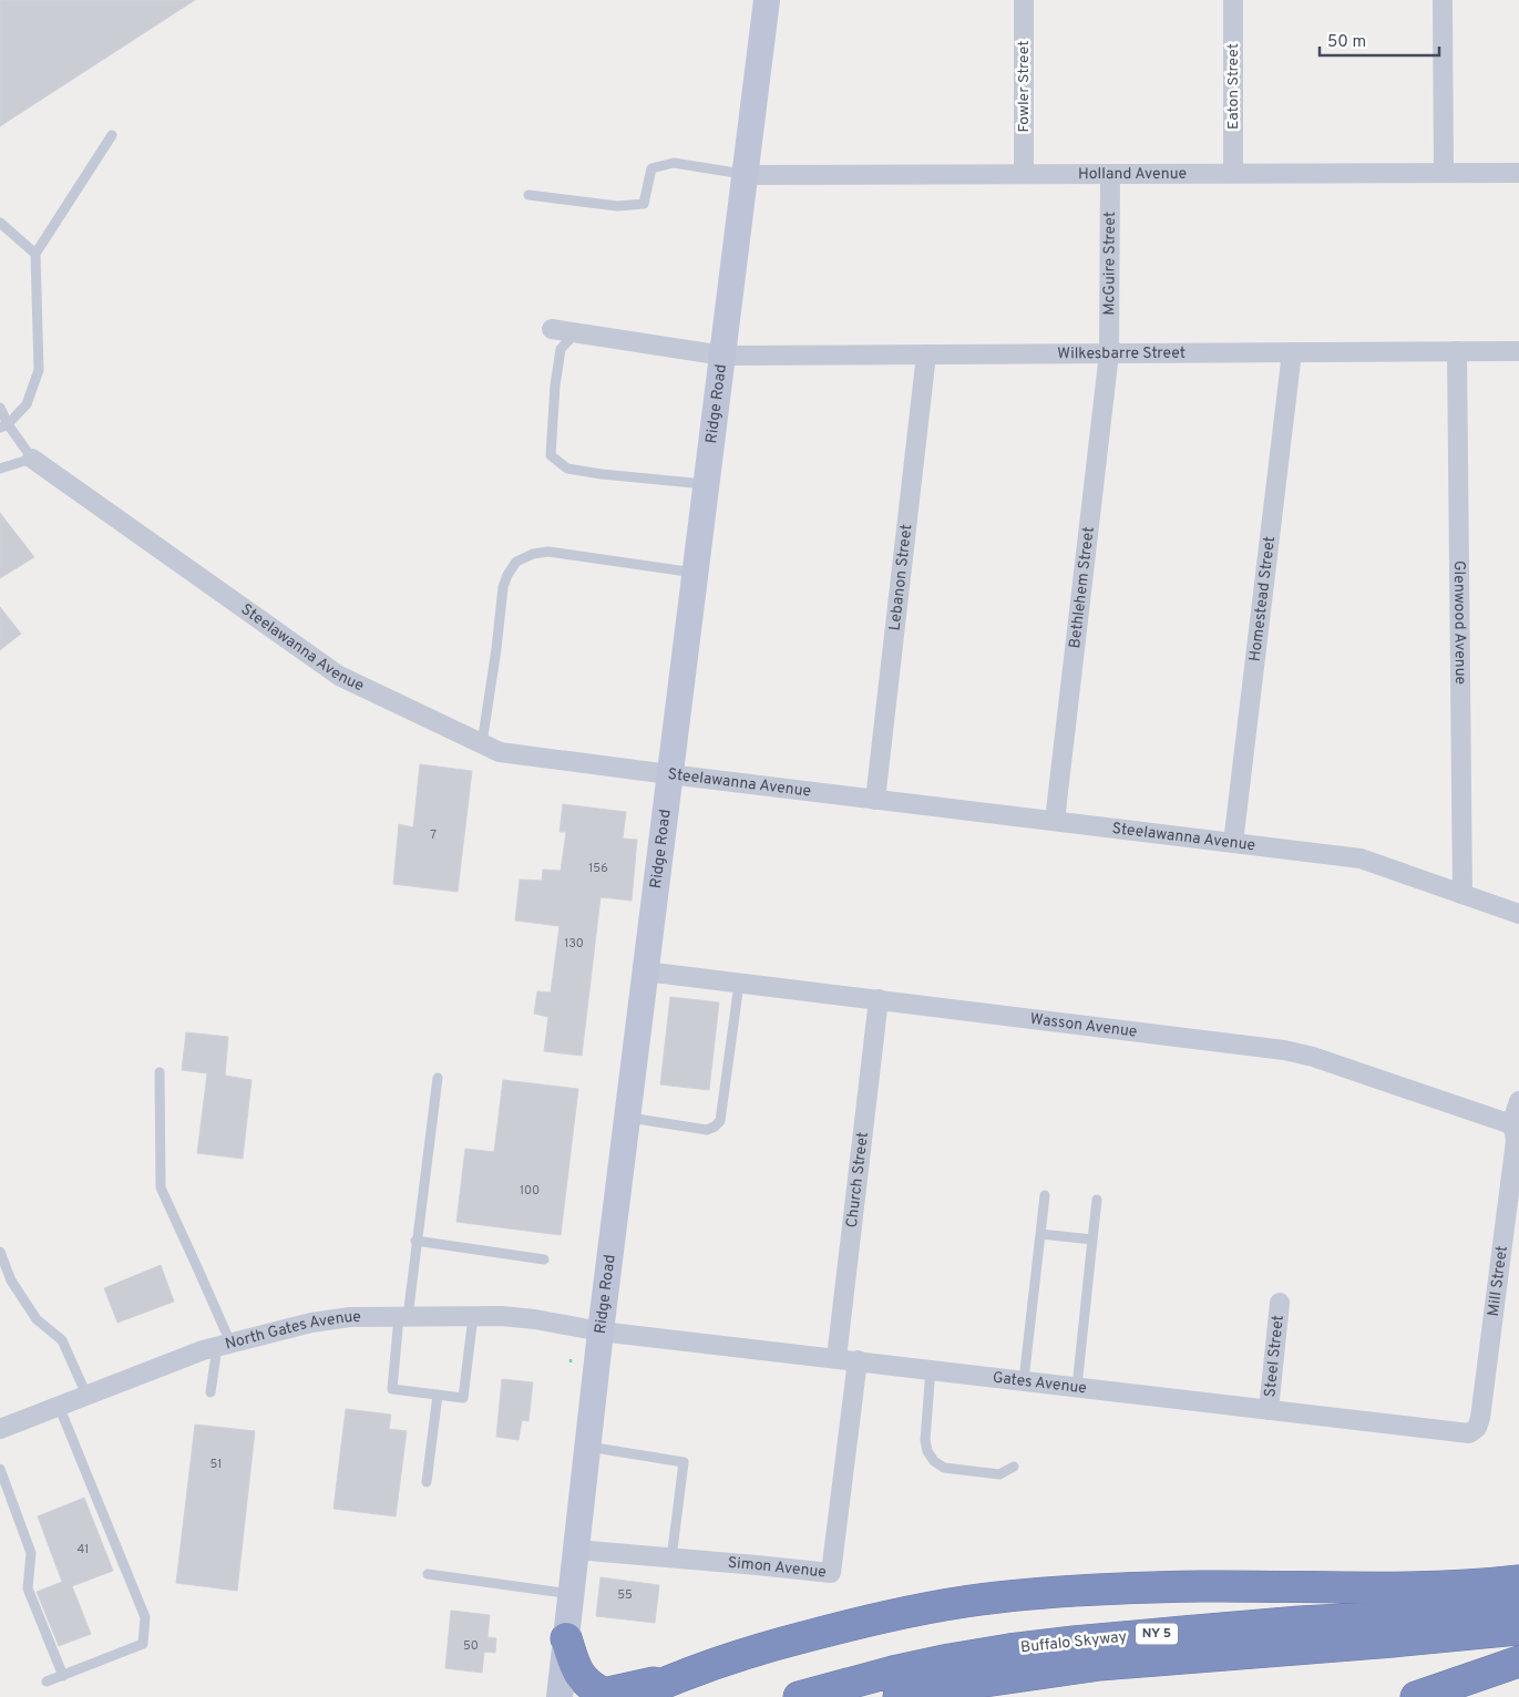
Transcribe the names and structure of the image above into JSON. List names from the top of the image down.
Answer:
{
  "streets": {
    "highway": ["NY 5", "Buffalo Skyway"],
    "main road": ["Ridge Road"],
    "street": [
      "Fowler Street",
      "Eaton Street",
      "Holland Avenue",
      "McGuire Street",
      "Wilkesbarre Street",
      "Lebanon Street",
      "Bethlehem Street",
      "Homestead Street",
      "Glenwood Avenue",
      "Steelawanna Avenue",
      "Wasson Avenue",
      "Church Street",
      "Mill Street",
      "North Gates Avenue",
      "Steel Street",
      "Gates Avenue",
      "Simon Avenue"
    ]
  },
  "crossings": [
    ["Fowler Street", "Holland Avenue"],
    ["Eaton Street", "Holland Avenue"],
    ["Holland Avenue", "McGuire Street"],
    ["Holland Avenue", "Ridge Road"],
    ["McGuire Street", "Wilkesbarre Street"],
    ["McGuire Street", "Bethlehem Street"],
    ["Wilkesbarre Street", "Ridge Road"],
    ["Wilkesbarre Street", "Lebanon Street"],
    ["Wilkesbarre Street", "Bethlehem Street"],
    ["Wilkesbarre Street", "Homestead Street"],
    ["Wilkesbarre Street", "Glenwood Avenue"],
    ["Ridge Road", "Steelawanna Avenue"],
    ["Ridge Road", "Wasson Avenue"],
    ["Ridge Road", "North Gates Avenue"],
    ["Ridge Road", "Gates Avenue"],
    ["Ridge Road", "Simon Avenue"],
    ["Lebanon Street", "Steelawanna Avenue"],
    ["Bethlehem Street", "Steelawanna Avenue"],
    ["Homestead Street", "Steelawanna Avenue"],
    ["Glenwood Avenue", "Steelawanna Avenue"],
    ["Wasson Avenue", "Church Street"],
    ["Wasson Avenue", "Mill Street"],
    ["Church Street", "Gates Avenue"],
    ["Mill Street", "Gates Avenue"],
    ["North Gates Avenue", "Gates Avenue"],
    ["Steel Street", "Gates Avenue"],
    ["Gates Avenue", "Simon Avenue"]
  ],
  "house_numbers": [
    "7",
    "156",
    "130",
    "100",
    "51",
    "41",
    "55",
    "50"
  ],
  "scale_bar": "50 m"
}
